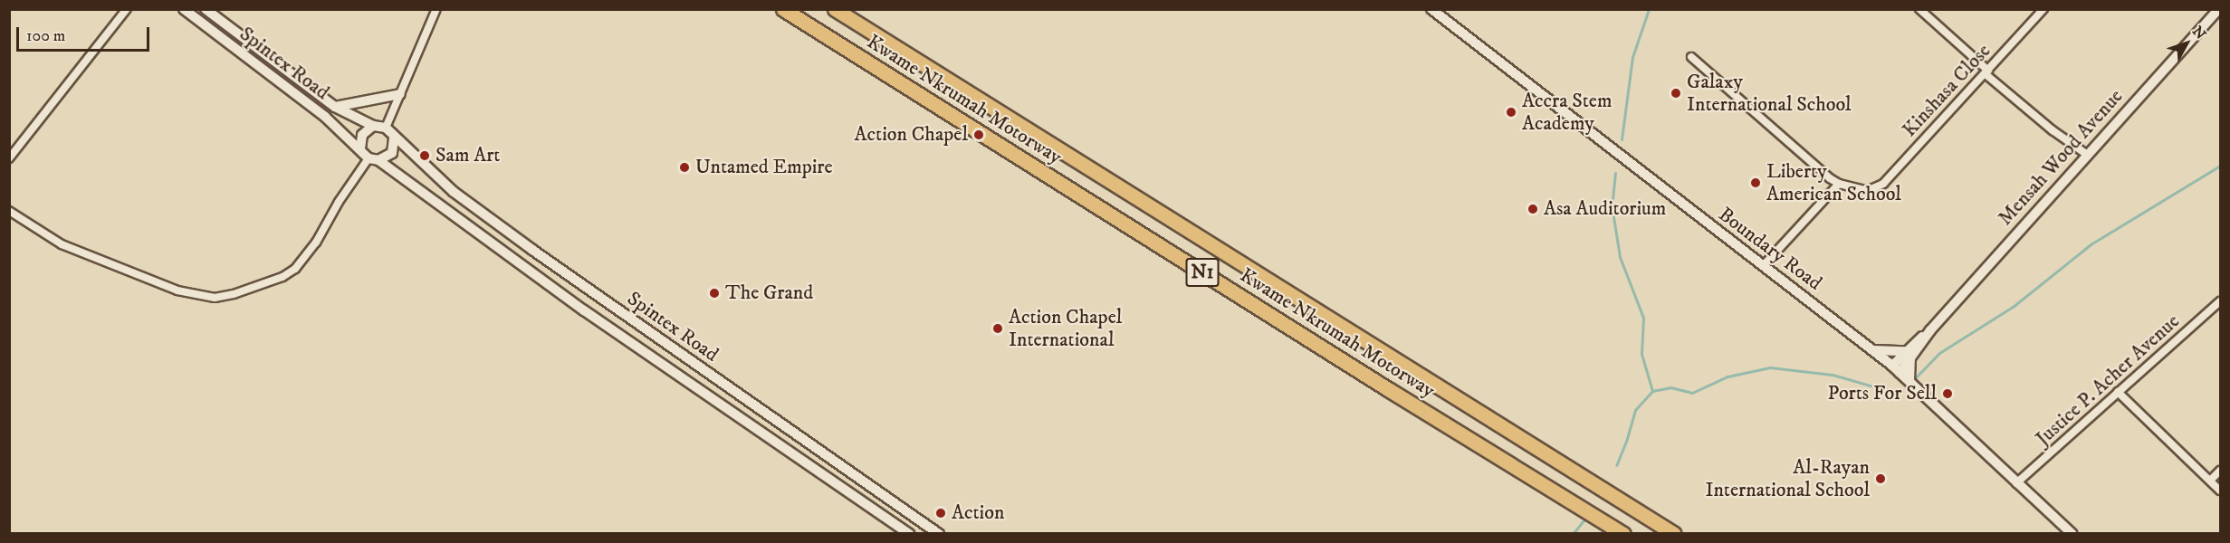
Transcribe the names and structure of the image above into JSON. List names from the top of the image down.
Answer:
{
  "streets": {
    "highway": ["Kwame Nkrumah Motorway", "N1"],
    "main road": ["Spintex Road", "Mensah Wood Avenue", "Boundary Road"],
    "street": ["Kinshasa Close", "Justice P. Acher Avenue"]
  },
  "crossings": [
    ["Mensah Wood Avenue", "Boundary Road"],
    ["Boundary Road", "Justice P. Acher Avenue"]
  ],
  "places": [
    "Galaxy International School",
    "Accra Stem Academy",
    "Action Chapel",
    "Sam Art",
    "Untamed Empire",
    "Liberty American School",
    "Asa Auditorium",
    "The Grand",
    "Action Chapel International",
    "Ports For Sell",
    "Al-Rayan International School",
    "Action"
  ],
  "scale_bar": "100 m",
  "north": "top right"
}
